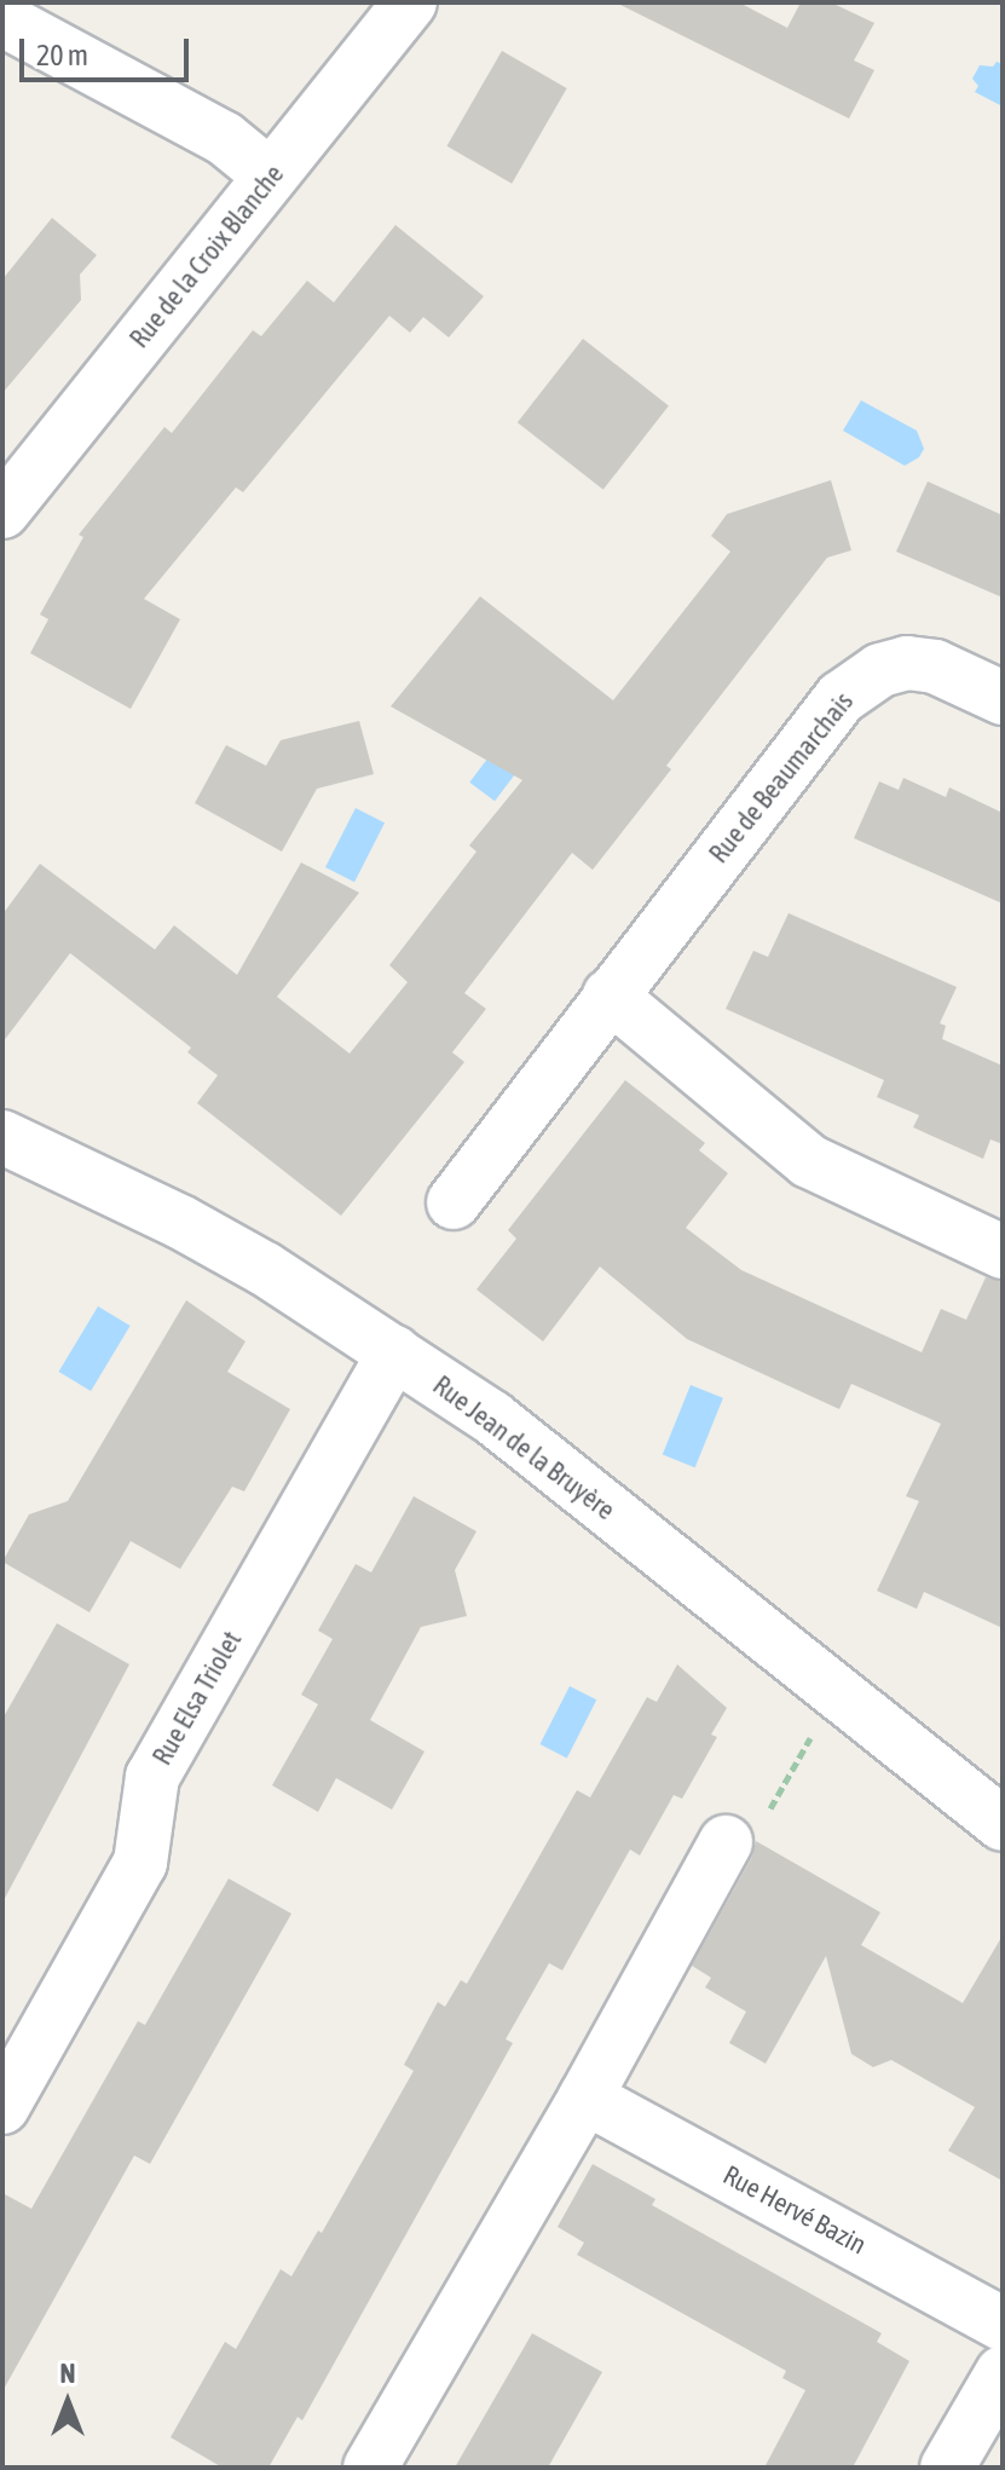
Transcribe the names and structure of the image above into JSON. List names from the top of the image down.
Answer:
{
  "streets": {
    "street": [
      "Rue de la Croix Blanche",
      "Rue de Beaumarchais",
      "Rue Jean de la Bruyère",
      "Rue Elsa Triolet",
      "Rue Hervé Bazin"
    ]
  },
  "crossings": [
    ["Rue Jean de la Bruyère", "Rue Elsa Triolet"]
  ],
  "scale_bar": "20 m",
  "north": "top"
}
